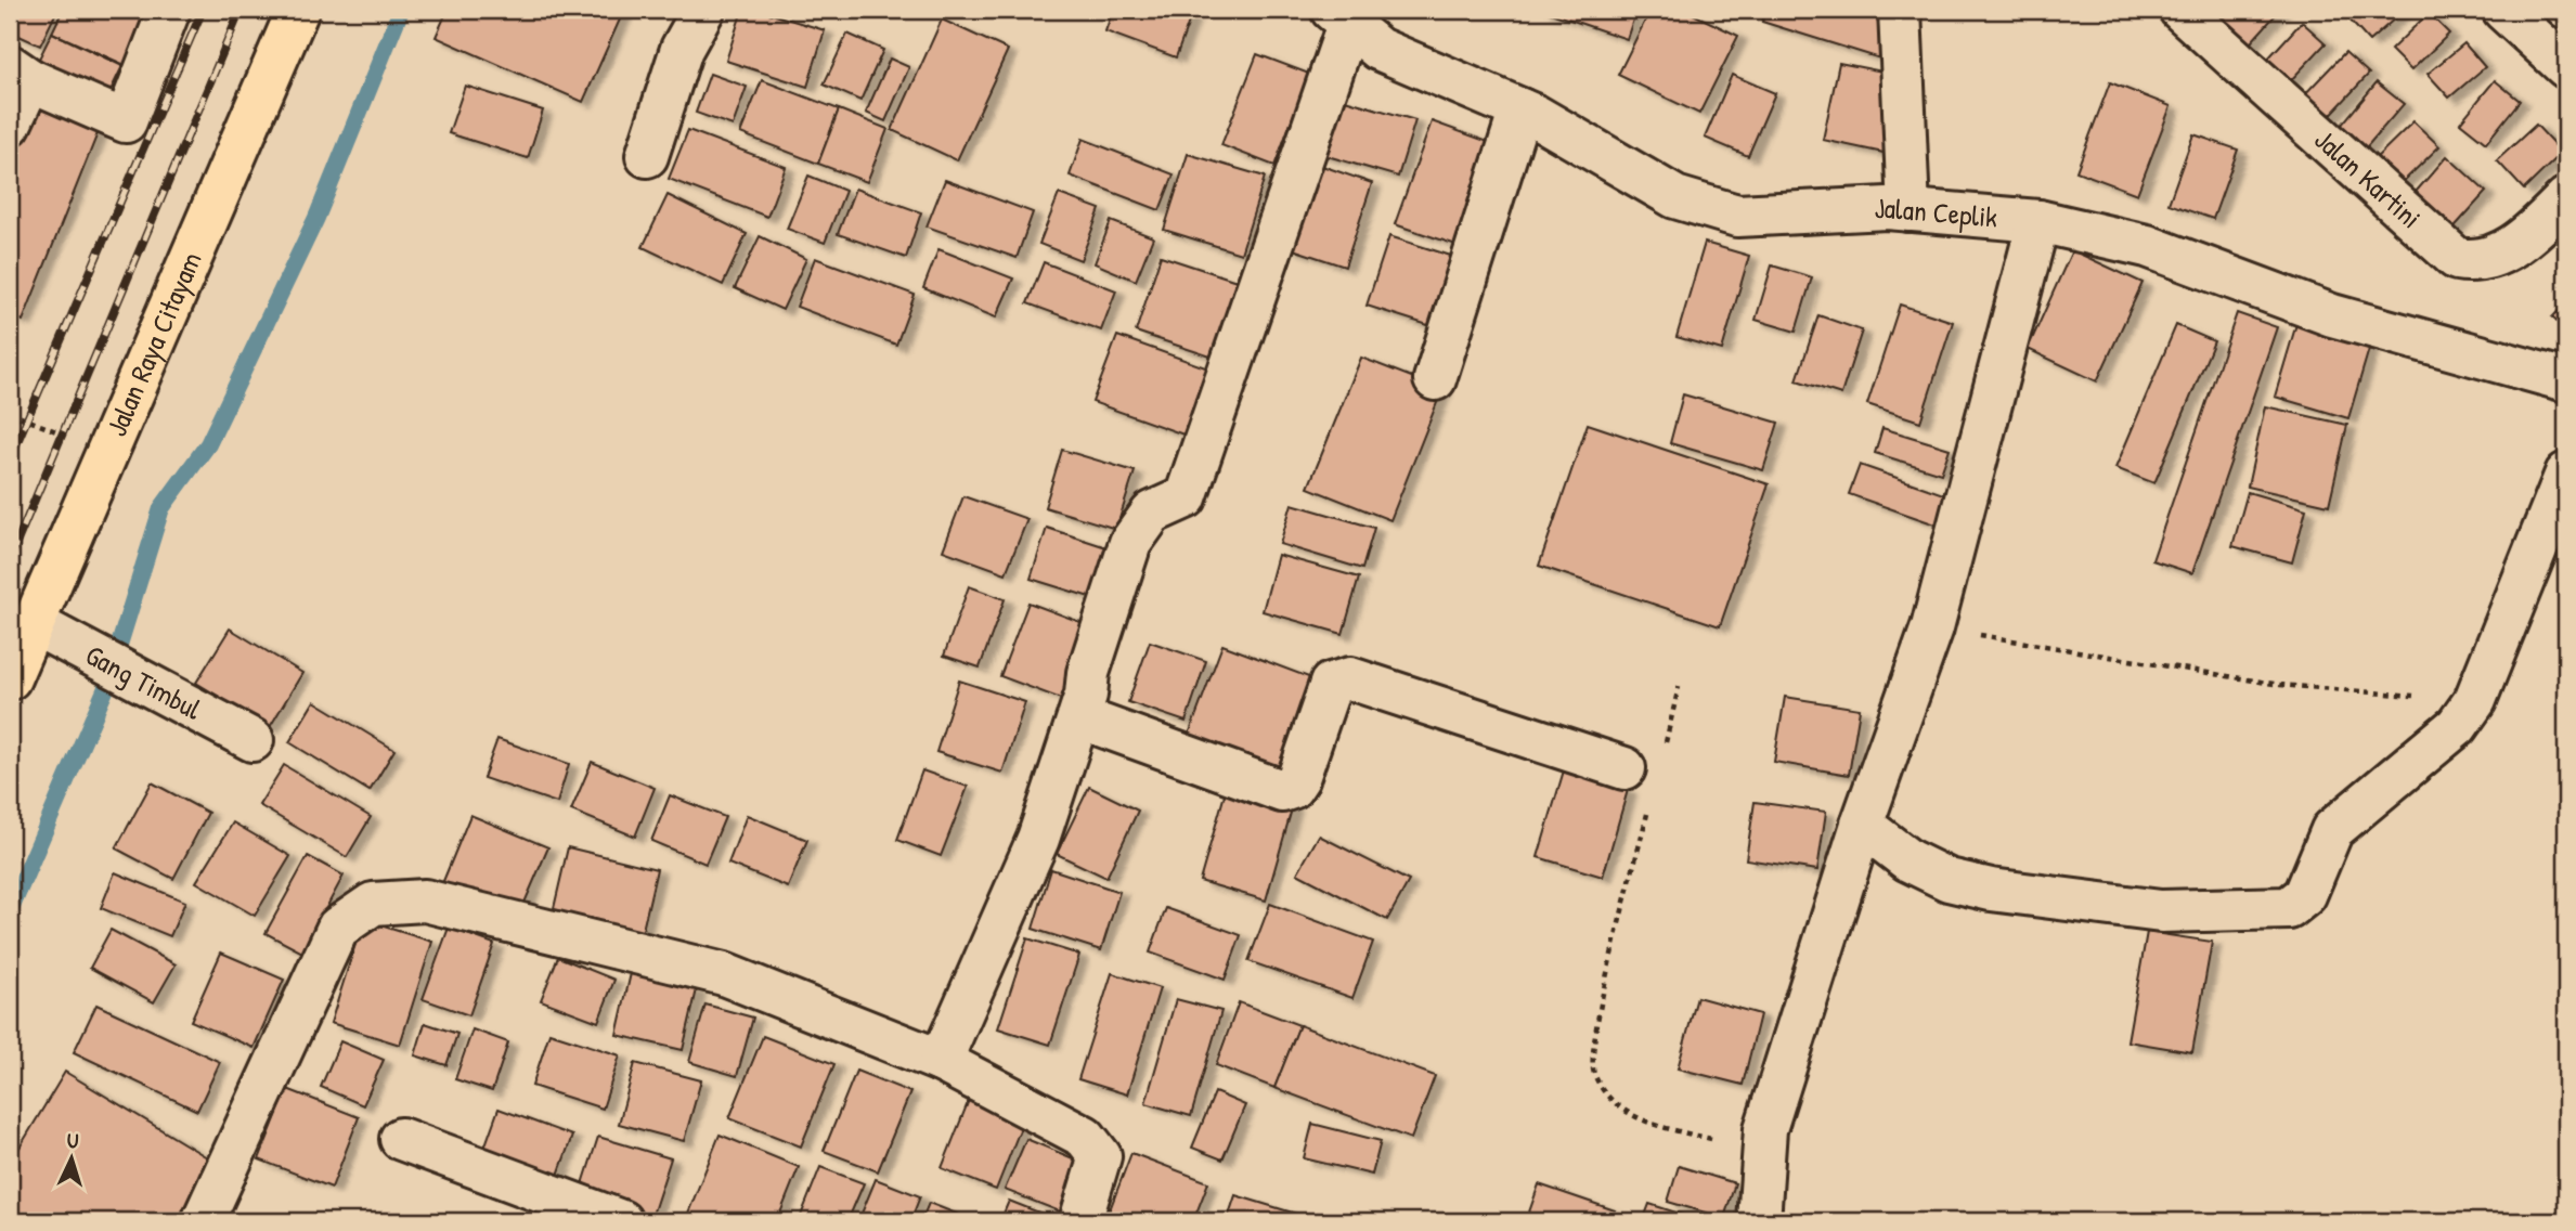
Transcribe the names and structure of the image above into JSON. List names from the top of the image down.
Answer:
{
  "streets": {
    "main road": ["Jalan Raya Citayam"],
    "street": ["Jalan Kartini", "Jalan Ceplik", "Gang Timbul"]
  },
  "crossings": [
    ["Jalan Raya Citayam", "Gang Timbul"]
  ],
  "north": "top"
}
